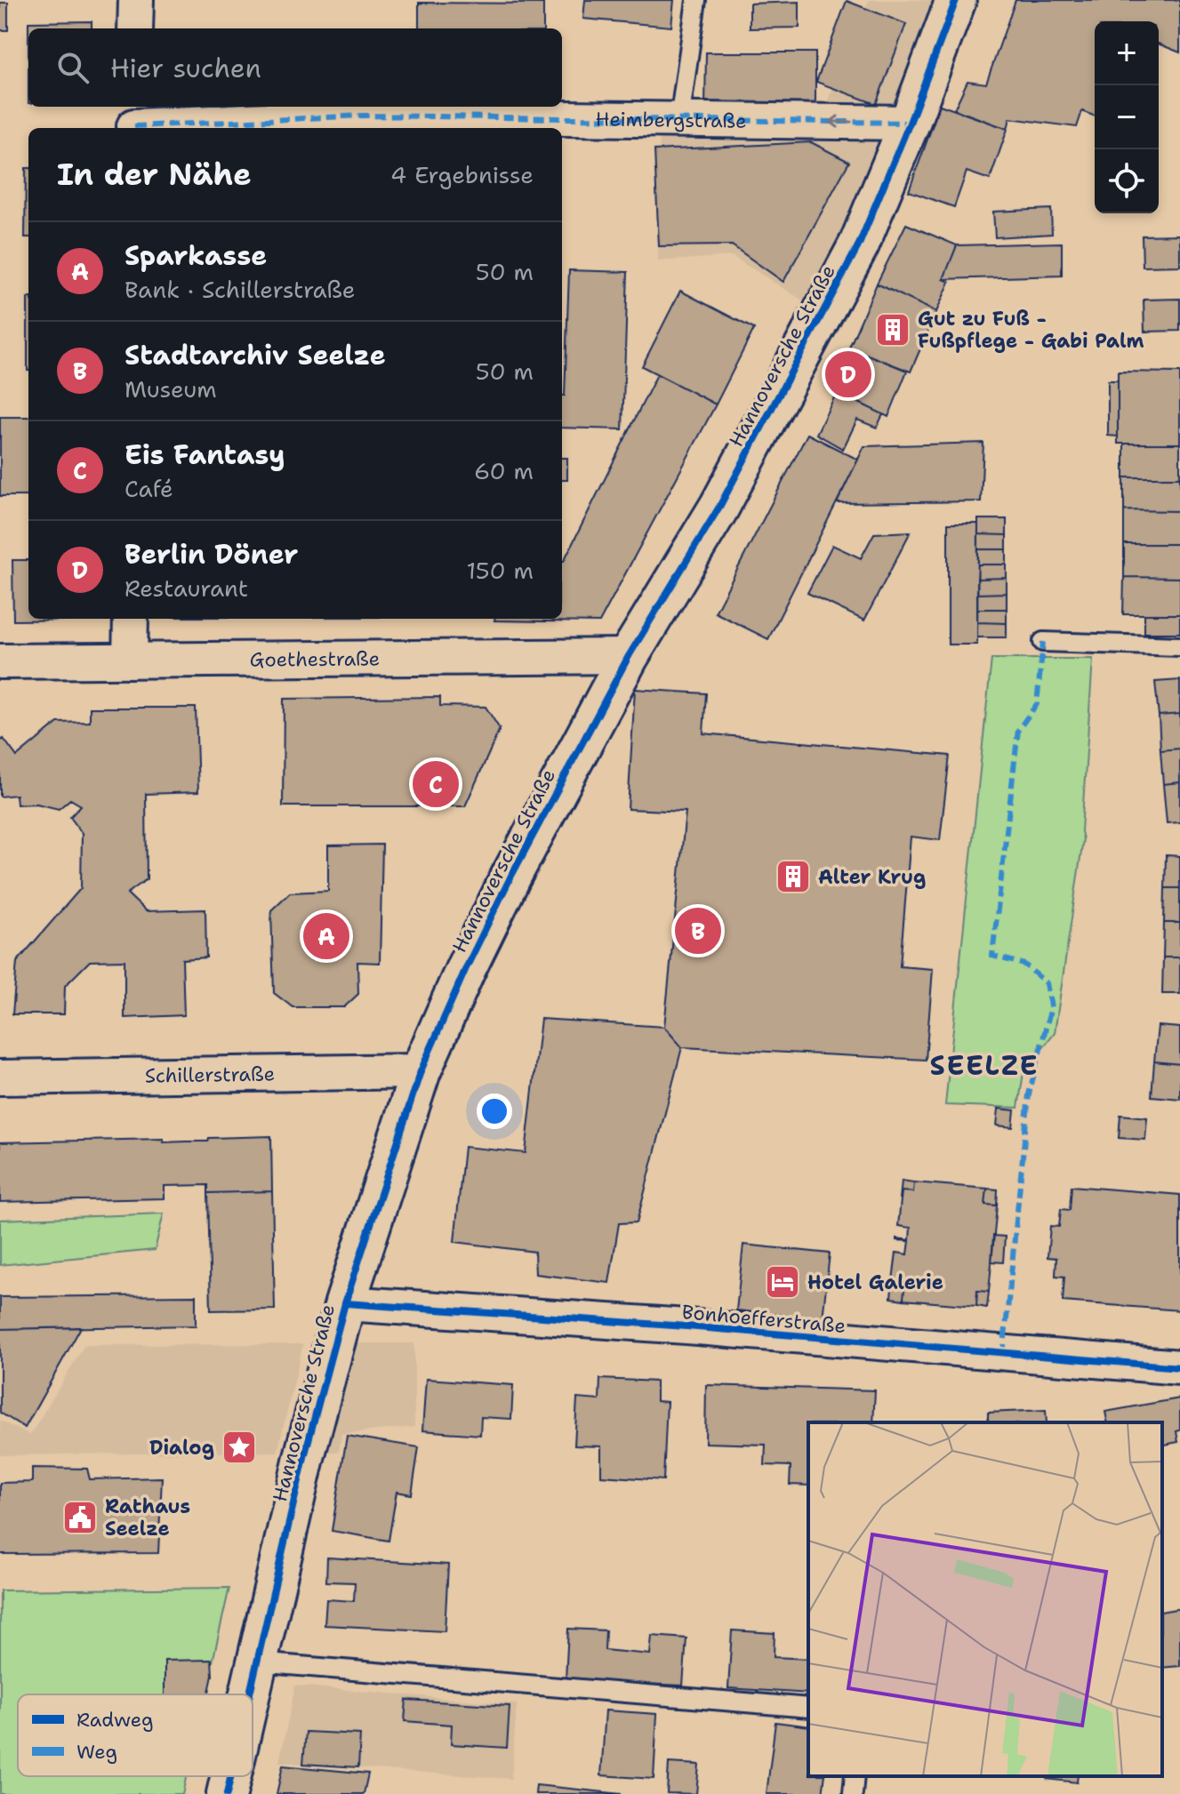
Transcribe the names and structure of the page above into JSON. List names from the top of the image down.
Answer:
{
  "streets": {
    "street": [
      "Heimbergstraße",
      "Hannoversche Straße",
      "Goethestraße",
      "Schillerstraße",
      "Bonhoefferstraße"
    ]
  },
  "crossings": [
    ["Heimbergstraße", "Hannoversche Straße"],
    ["Hannoversche Straße", "Goethestraße"],
    ["Hannoversche Straße", "Schillerstraße"],
    ["Hannoversche Straße", "Bonhoefferstraße"]
  ],
  "districts": ["SEELZE"],
  "places": {
    "building": ["Gut zu Fuß - Fußpflege - Gabi Palm", "Alter Krug"],
    "hotel": ["Hotel Galerie"],
    "place": ["Dialog"],
    "public building": ["Rathaus Seelze"]
  },
  "legend": ["Radweg", "Weg"],
  "page": {
    "map_buttons": ["+", "−"],
    "search": "Hier suchen",
    "heading": ["In der Nähe", "4 Ergebnisse"],
    "list": [
      {
        "mark": "A",
        "name": "Sparkasse",
        "note": "Bank · Schillerstraße",
        "value": "50 m"
      },
      {
        "mark": "B",
        "name": "Stadtarchiv Seelze",
        "note": "Museum",
        "value": "50 m"
      },
      {
        "mark": "C",
        "name": "Eis Fantasy",
        "note": "Café",
        "value": "60 m"
      },
      {
        "mark": "D",
        "name": "Berlin Döner",
        "note": "Restaurant",
        "value": "150 m"
      }
    ],
    "pins": [
      "D",
      "C",
      "B",
      "A"
    ]
  }
}
